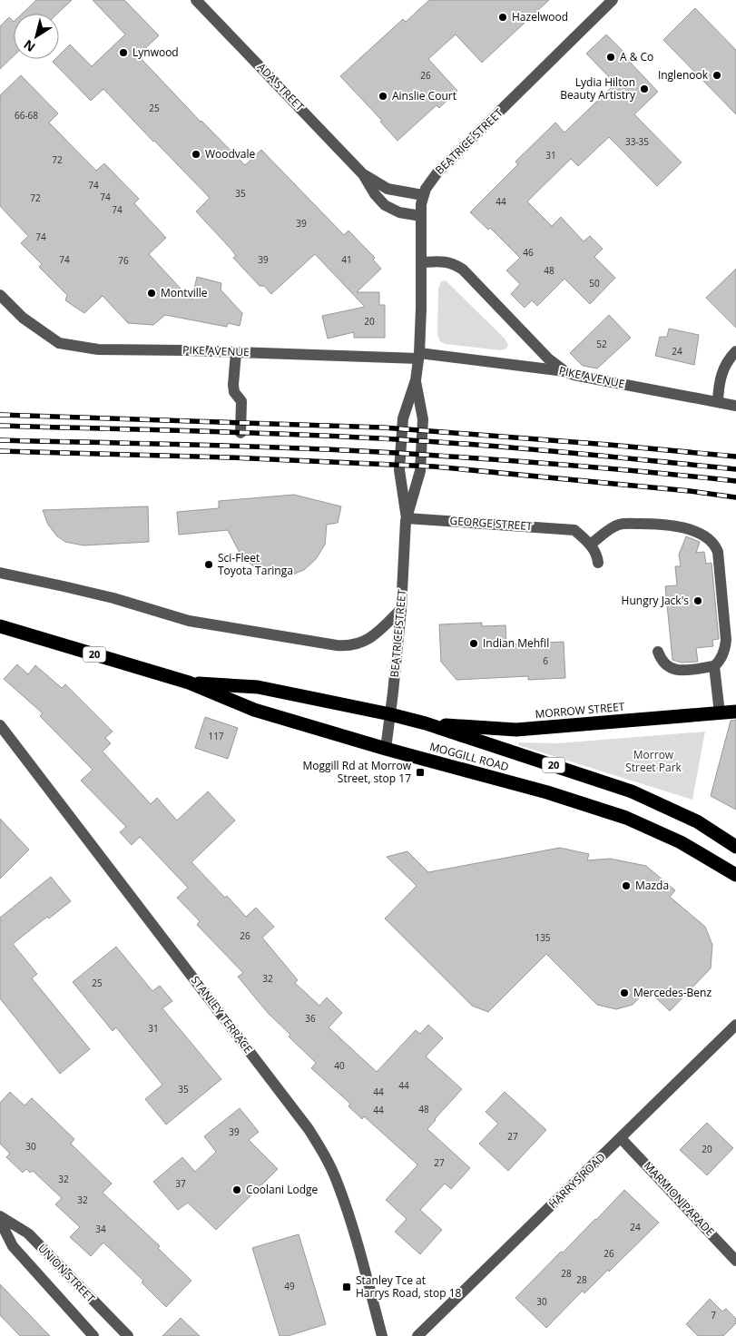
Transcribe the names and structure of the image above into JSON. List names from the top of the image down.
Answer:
{
  "streets": {
    "highway": ["20", "MORROW STREET", "MOGGILL ROAD"],
    "street": [
      "ADA STREET",
      "BEATRICE STREET",
      "PIKE AVENUE",
      "GEORGE STREET",
      "STANLEY TERRACE",
      "HARRYS ROAD",
      "MARMION PARADE",
      "UNION STREET"
    ]
  },
  "crossings": [
    ["ADA STREET", "BEATRICE STREET"],
    ["BEATRICE STREET", "PIKE AVENUE"],
    ["BEATRICE STREET", "GEORGE STREET"],
    ["BEATRICE STREET", "MOGGILL ROAD"],
    ["MORROW STREET", "MOGGILL ROAD"],
    ["HARRYS ROAD", "MARMION PARADE"]
  ],
  "parks": ["Morrow Street Park"],
  "places": {
    "other": [
      "Hazelwood",
      "Lynwood",
      "A & Co",
      "Inglenook",
      "Lydia Hilton Beauty Artistry",
      "Ainslie Court",
      "Woodvale",
      "Montville",
      "Sci-Fleet Toyota Taringa",
      "Hungry Jack's",
      "Indian Mehfil",
      "Mazda",
      "Mercedes-Benz",
      "Coolani Lodge"
    ],
    "transit": ["Moggill Rd at Morrow Street, stop 17", "Stanley Tce at Harrys Road, stop 18"]
  },
  "house_numbers": [
    "26",
    "25",
    "66-68",
    "33-35",
    "31",
    "72",
    "74",
    "35",
    "74",
    "72",
    "44",
    "74",
    "39",
    "74",
    "46",
    "74",
    "39",
    "41",
    "76",
    "48",
    "50",
    "20",
    "52",
    "24",
    "6",
    "117",
    "26",
    "135",
    "32",
    "25",
    "36",
    "31",
    "40",
    "44",
    "35",
    "44",
    "48",
    "44",
    "39",
    "27",
    "30",
    "20",
    "27",
    "32",
    "37",
    "32",
    "24",
    "34",
    "26",
    "28",
    "28",
    "49",
    "30",
    "7"
  ],
  "north": "bottom left"
}
